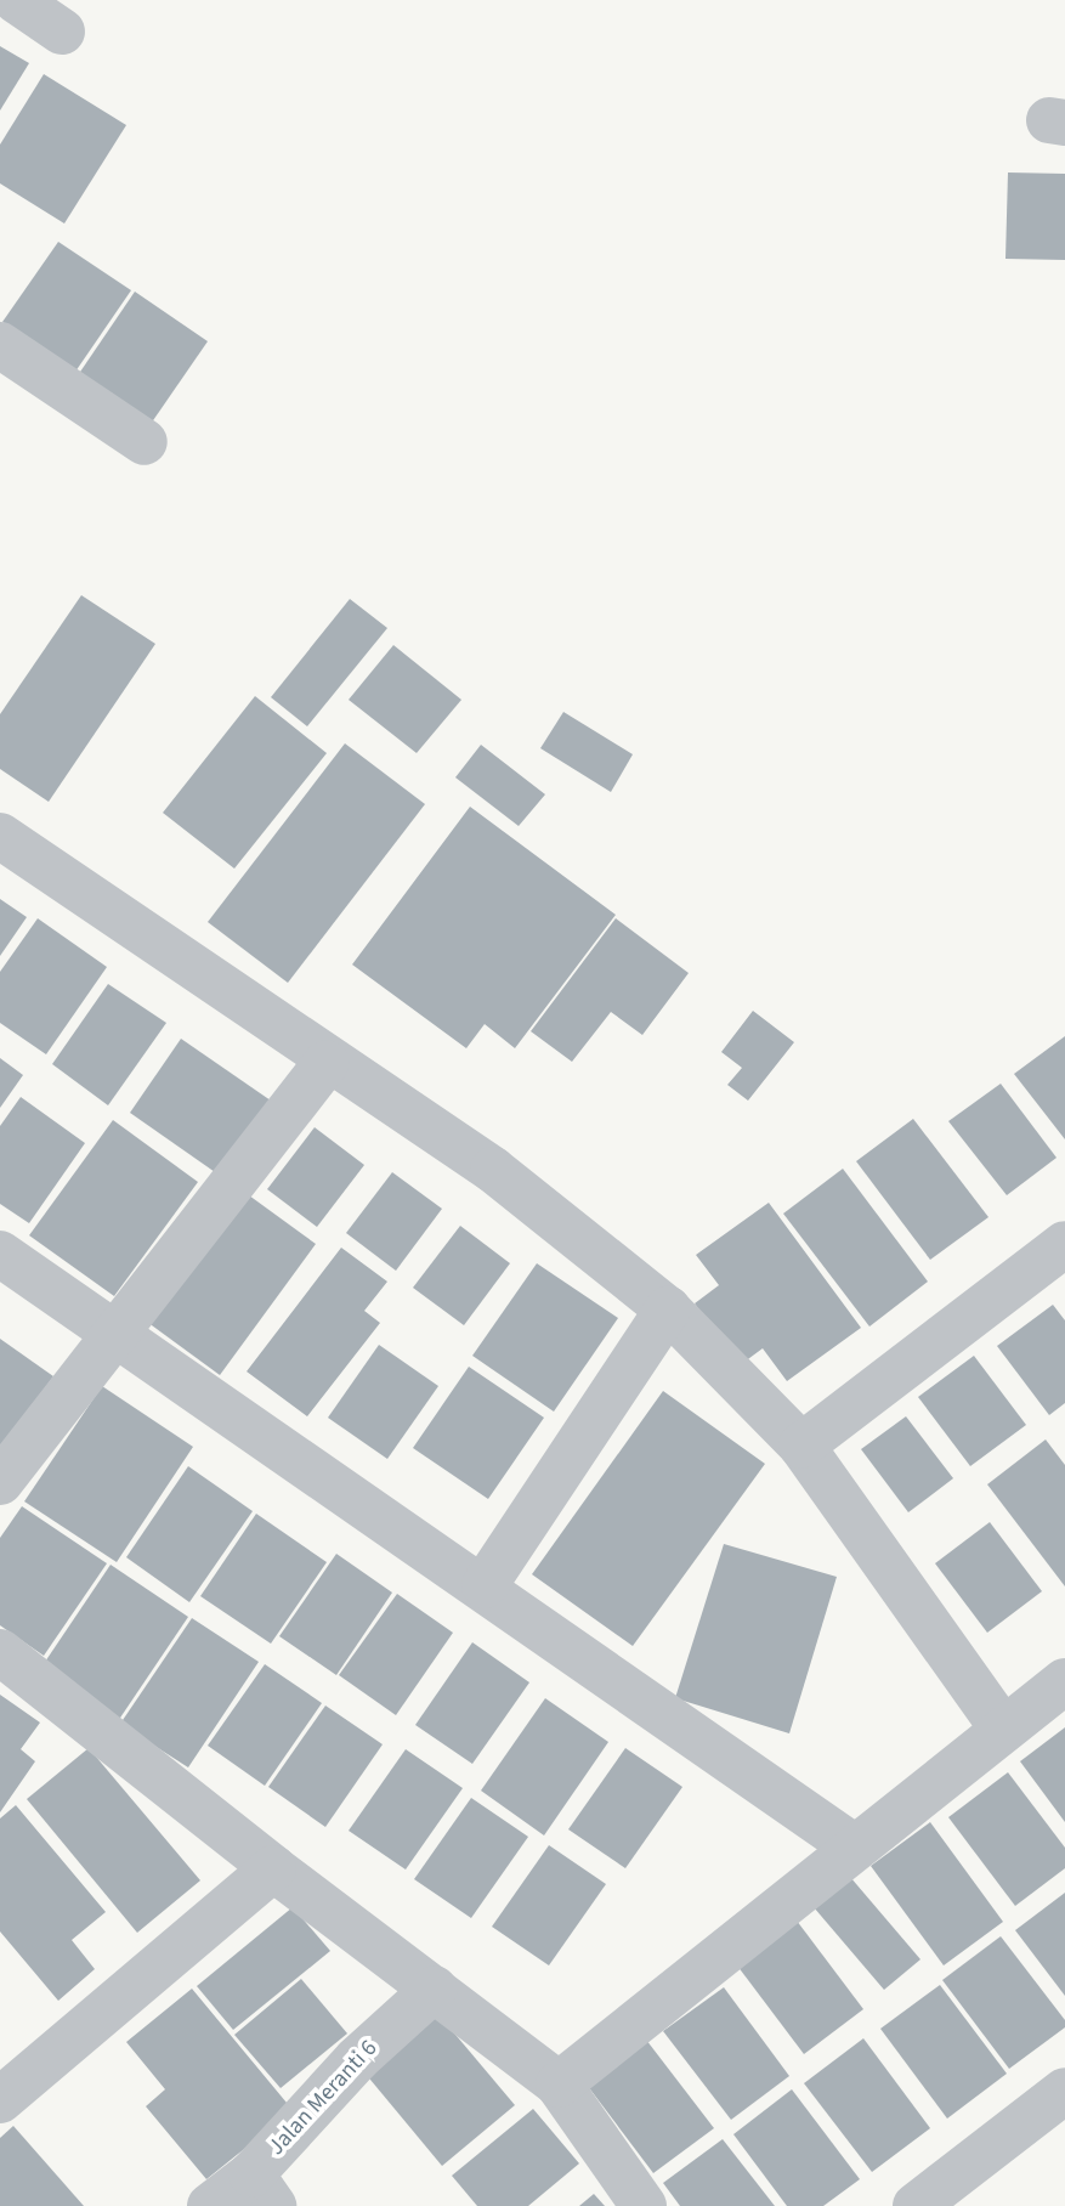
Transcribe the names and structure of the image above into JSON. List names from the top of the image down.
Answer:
{
  "streets": {
    "street": ["Jalan Meranti 6"]
  }
}
